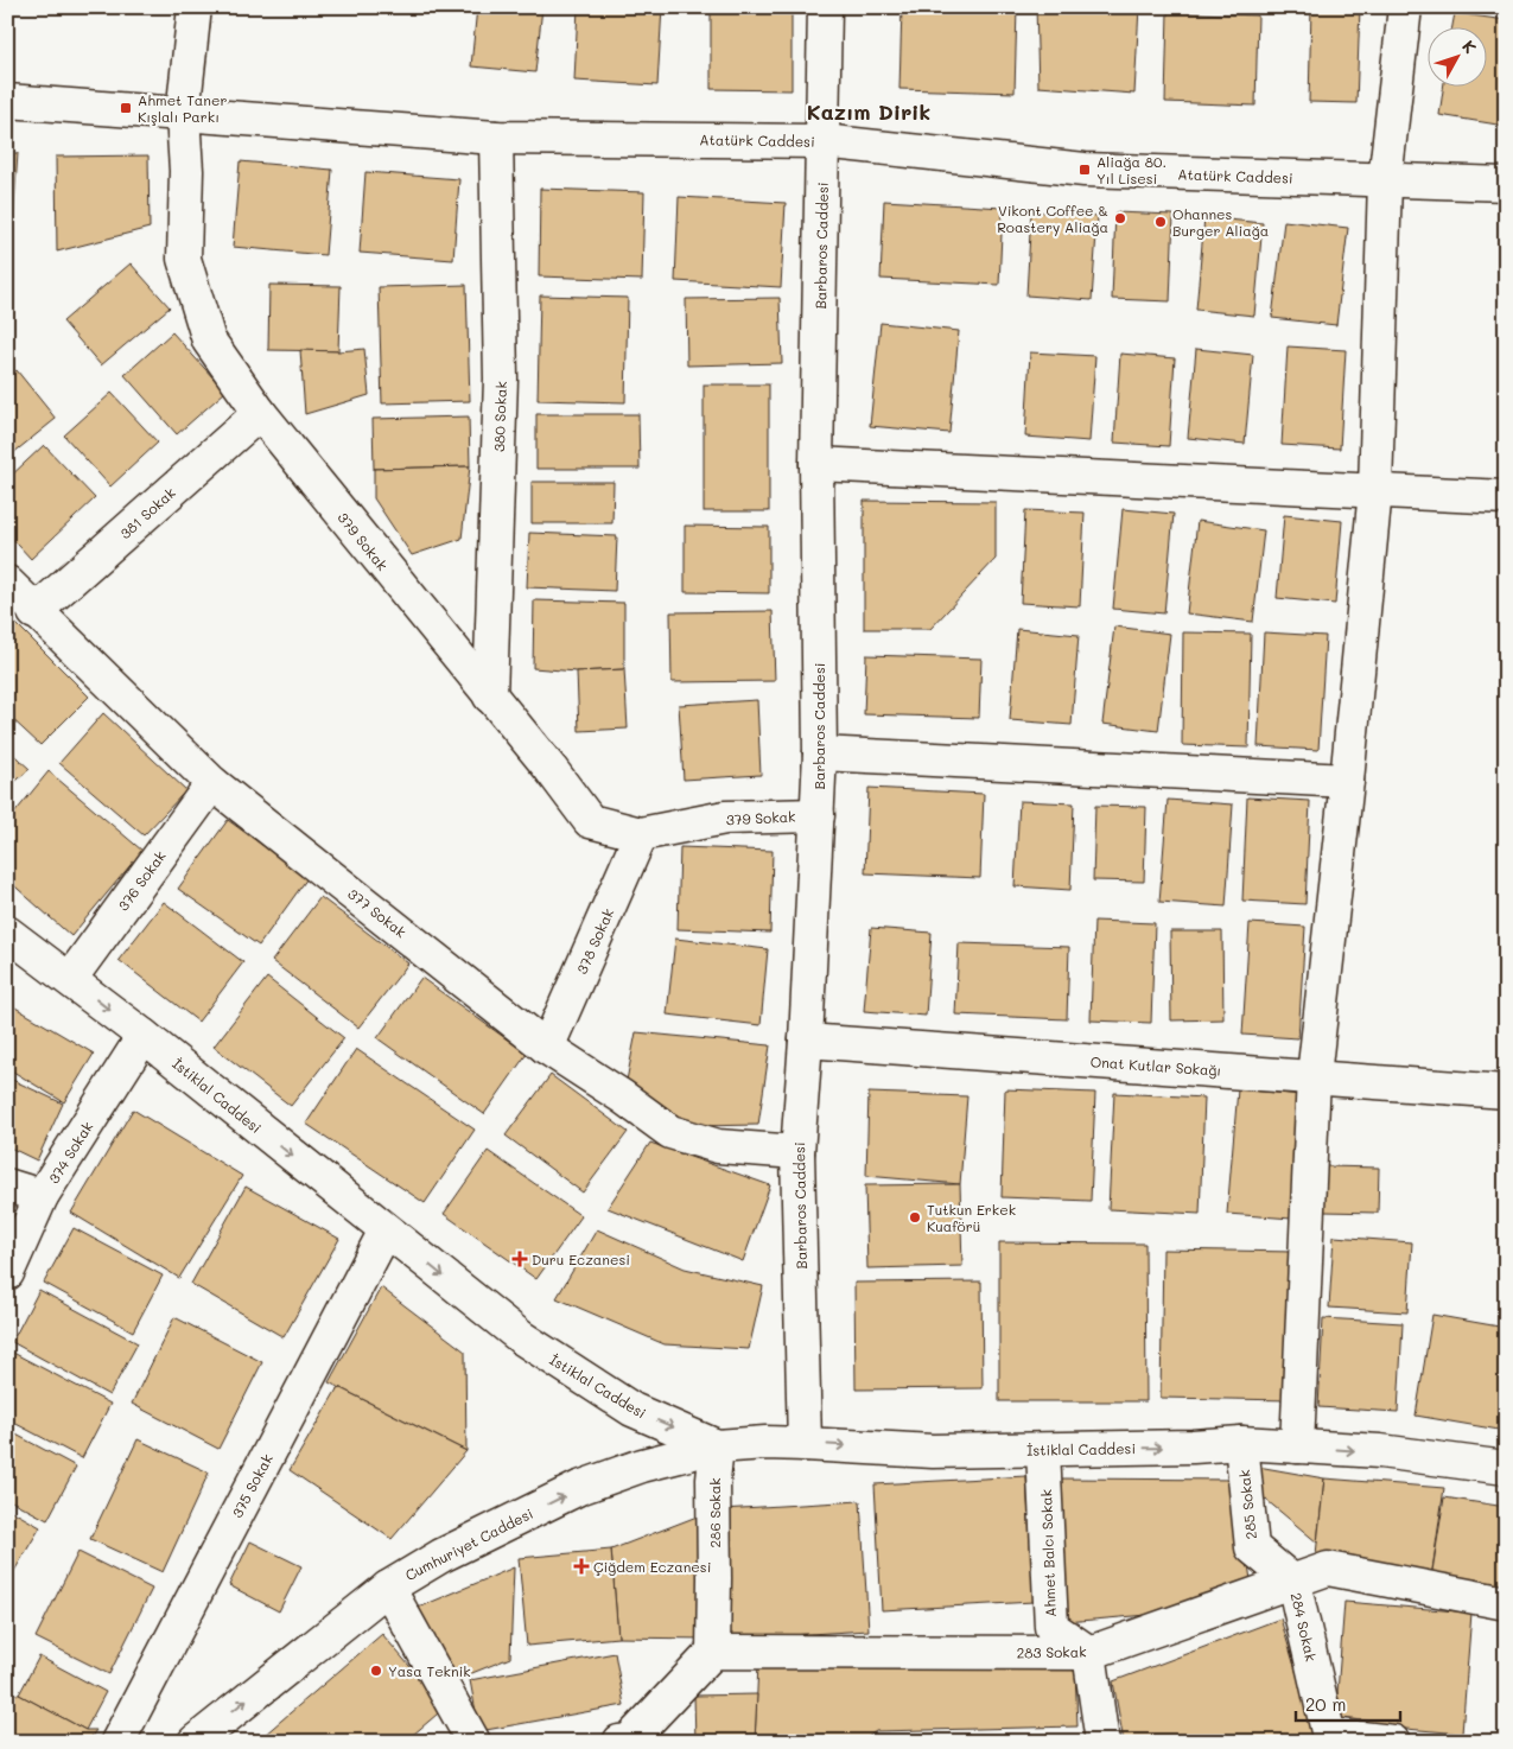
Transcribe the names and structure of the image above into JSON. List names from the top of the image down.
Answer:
{
  "streets": {
    "street": [
      "Atatürk Caddesi",
      "Barbaros Caddesi",
      "380 Sokak",
      "381 Sokak",
      "379 Sokak",
      "376 Sokak",
      "377 Sokak",
      "378 Sokak",
      "Onat Kutlar Sokağı",
      "İstiklal Caddesi",
      "374 Sokak",
      "375 Sokak",
      "285 Sokak",
      "286 Sokak",
      "Cumhuriyet Caddesi",
      "Ahmet Balcı Sokak",
      "284 Sokak",
      "283 Sokak"
    ]
  },
  "crossings": [
    ["Atatürk Caddesi", "Barbaros Caddesi"],
    ["Atatürk Caddesi", "380 Sokak"],
    ["Atatürk Caddesi", "379 Sokak"],
    ["Barbaros Caddesi", "379 Sokak"],
    ["Barbaros Caddesi", "377 Sokak"],
    ["Barbaros Caddesi", "Onat Kutlar Sokağı"],
    ["Barbaros Caddesi", "İstiklal Caddesi"],
    ["380 Sokak", "379 Sokak"],
    ["381 Sokak", "379 Sokak"],
    ["381 Sokak", "377 Sokak"],
    ["379 Sokak", "378 Sokak"],
    ["376 Sokak", "377 Sokak"],
    ["376 Sokak", "İstiklal Caddesi"],
    ["377 Sokak", "378 Sokak"],
    ["İstiklal Caddesi", "374 Sokak"],
    ["İstiklal Caddesi", "375 Sokak"],
    ["İstiklal Caddesi", "285 Sokak"],
    ["İstiklal Caddesi", "286 Sokak"],
    ["İstiklal Caddesi", "Cumhuriyet Caddesi"],
    ["İstiklal Caddesi", "Ahmet Balcı Sokak"],
    ["285 Sokak", "284 Sokak"],
    ["285 Sokak", "283 Sokak"],
    ["286 Sokak", "Cumhuriyet Caddesi"],
    ["286 Sokak", "283 Sokak"],
    ["Ahmet Balcı Sokak", "283 Sokak"],
    ["284 Sokak", "283 Sokak"]
  ],
  "one_way": ["İstiklal Caddesi", "Cumhuriyet Caddesi"],
  "districts": ["Kazım Dirik"],
  "places": {
    "transit": ["Ahmet Taner Kışlalı Parkı", "Aliağa 80. Yıl Lisesi"],
    "other": [
      "Vikont Coffee & Roastery Aliağa",
      "Ohannes Burger Aliağa",
      "Tutkun Erkek Kuaförü",
      "Yasa Teknik"
    ],
    "health": ["Duru Eczanesi", "Çiğdem Eczanesi"]
  },
  "scale_bar": "20 m",
  "north": "top right"
}
